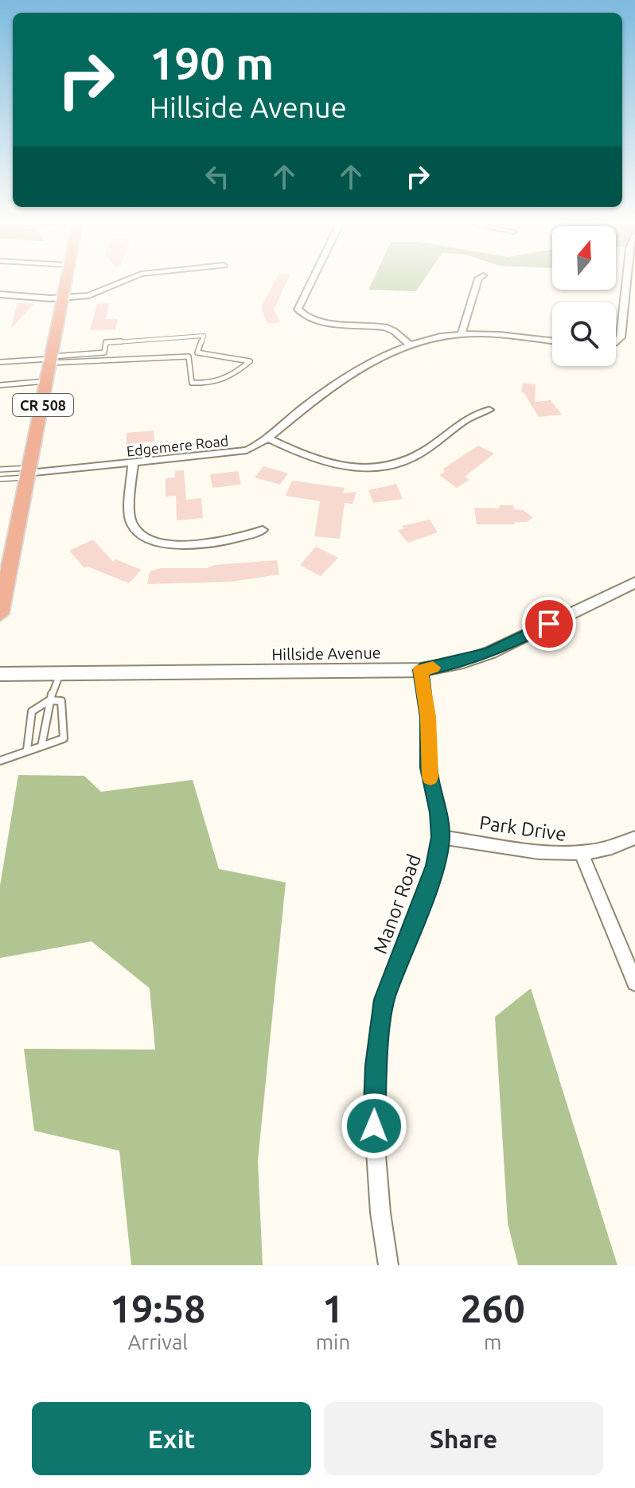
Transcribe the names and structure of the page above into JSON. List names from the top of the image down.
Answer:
{
  "streets": {
    "main road": ["CR 508"],
    "street": [
      "Edgemere Road",
      "Hillside Avenue",
      "Park Drive",
      "Manor Road"
    ]
  },
  "crossings": [
    ["CR 508", "Edgemere Road"],
    ["Hillside Avenue", "Manor Road"],
    ["Park Drive", "Manor Road"]
  ],
  "north": "top",
  "page": {
    "turn": ["190 m", "Hillside Avenue"],
    "eta": [
      "19:58",
      "Arrival",
      "1",
      "min",
      "260",
      "m"
    ],
    "buttons": ["Exit", "Share"]
  }
}
